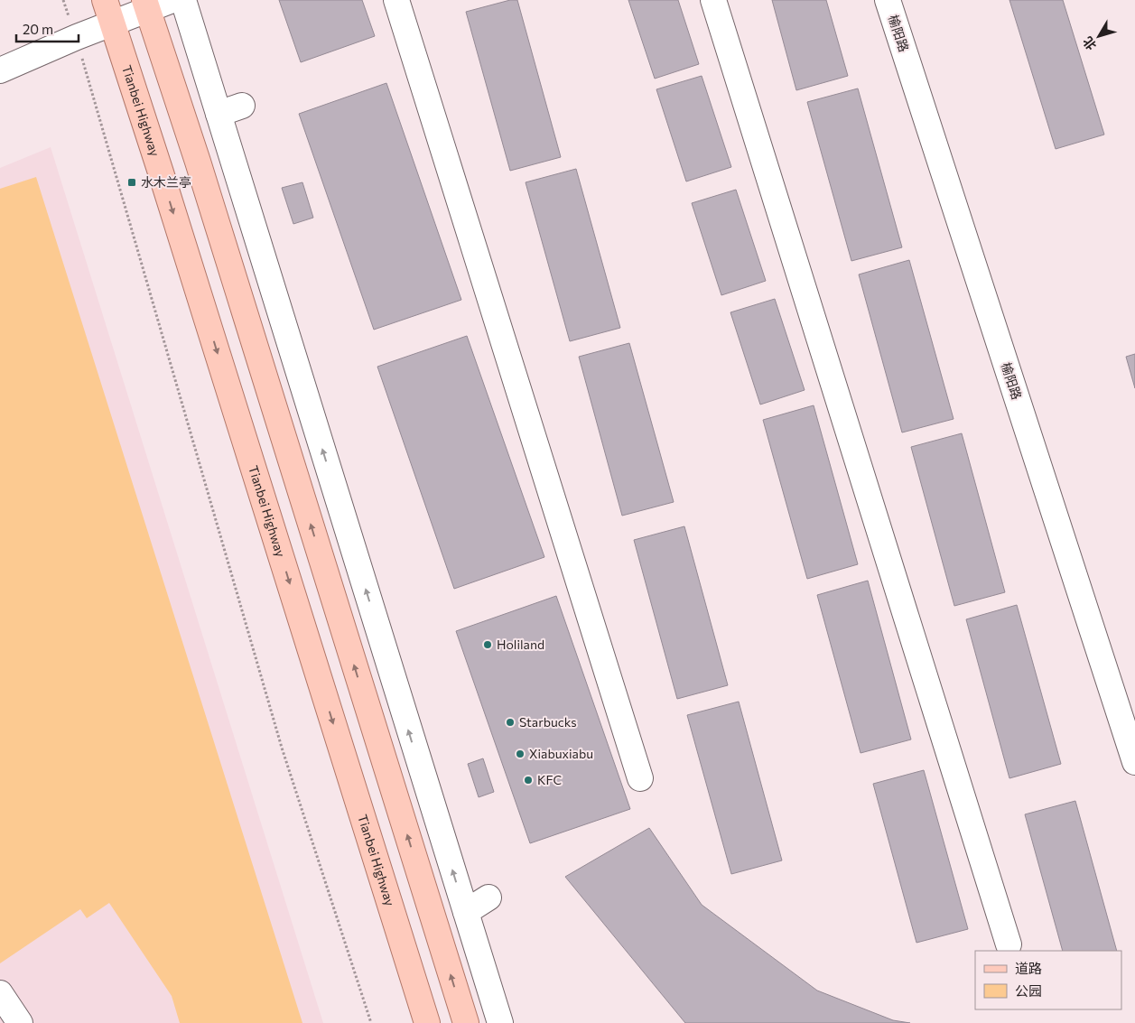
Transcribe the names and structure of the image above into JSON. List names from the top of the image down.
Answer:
{
  "streets": {
    "main road": ["Tianbei Highway"],
    "street": ["榆阳路"]
  },
  "places": {
    "transit": ["水木兰亭"],
    "other": [
      "Holiland",
      "Starbucks",
      "Xiabuxiabu",
      "KFC"
    ]
  },
  "legend": ["道路", "公园"],
  "scale_bar": "20 m",
  "north": "bottom left"
}
